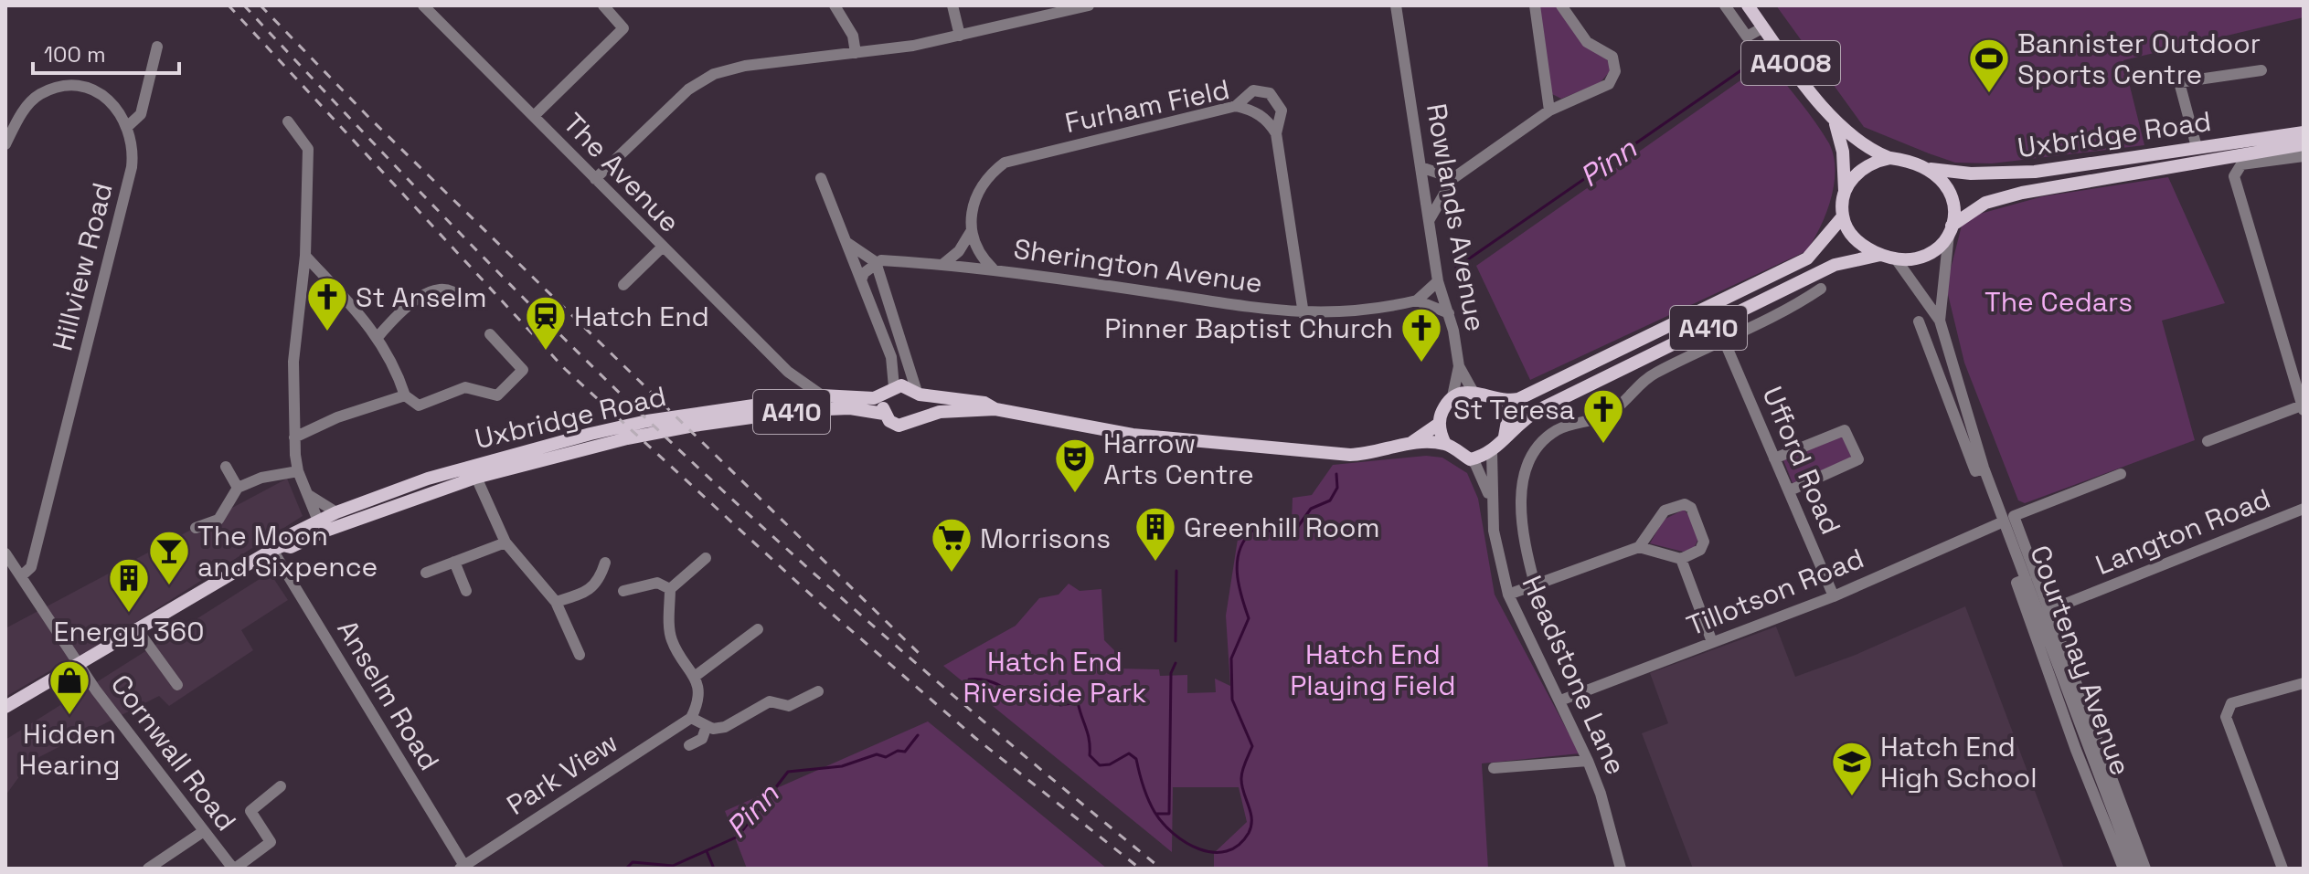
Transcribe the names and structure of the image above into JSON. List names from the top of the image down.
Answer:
{
  "streets": {
    "main road": ["A4008", "Uxbridge Road", "A410"],
    "street": [
      "Furham Field",
      "The Avenue",
      "Rowlands Avenue",
      "Sherington Avenue",
      "Hillview Road",
      "Ufford Road",
      "Langton Road",
      "Tillotson Road",
      "Courtenay Avenue",
      "Headstone Lane",
      "Anselm Road",
      "Cornwall Road",
      "Park View"
    ]
  },
  "crossings": [
    ["A4008", "Uxbridge Road"],
    ["A4008", "A410"],
    ["A4008", "Courtenay Avenue"],
    ["Furham Field", "Sherington Avenue"],
    ["Uxbridge Road", "The Avenue"],
    ["Uxbridge Road", "Rowlands Avenue"],
    ["Uxbridge Road", "A410"],
    ["Uxbridge Road", "Courtenay Avenue"],
    ["Uxbridge Road", "Headstone Lane"],
    ["Uxbridge Road", "Anselm Road"],
    ["Uxbridge Road", "Cornwall Road"],
    ["Rowlands Avenue", "Sherington Avenue"],
    ["Rowlands Avenue", "A410"],
    ["Rowlands Avenue", "Headstone Lane"],
    ["Hillview Road", "Cornwall Road"],
    ["A410", "Courtenay Avenue"],
    ["A410", "Headstone Lane"],
    ["A410", "Cornwall Road"],
    ["Ufford Road", "Tillotson Road"],
    ["Ufford Road", "Headstone Lane"],
    ["Langton Road", "Courtenay Avenue"],
    ["Tillotson Road", "Courtenay Avenue"],
    ["Tillotson Road", "Headstone Lane"],
    ["Anselm Road", "Park View"]
  ],
  "water": ["Pinn"],
  "parks": ["The Cedars", "Hatch End Playing Field", "Hatch End Riverside Park"],
  "places": {
    "sports": ["Bannister Outdoor Sports Centre"],
    "church": ["St Anselm", "Pinner Baptist Church", "St Teresa"],
    "station": ["Hatch End"],
    "theatre": ["Harrow Arts Centre"],
    "building": ["Greenhill Room", "Energy 360"],
    "supermarket": ["Morrisons"],
    "bar": ["The Moon and Sixpence"],
    "shop": ["Hidden Hearing"],
    "school or university": ["Hatch End High School"]
  },
  "scale_bar": "100 m"
}
